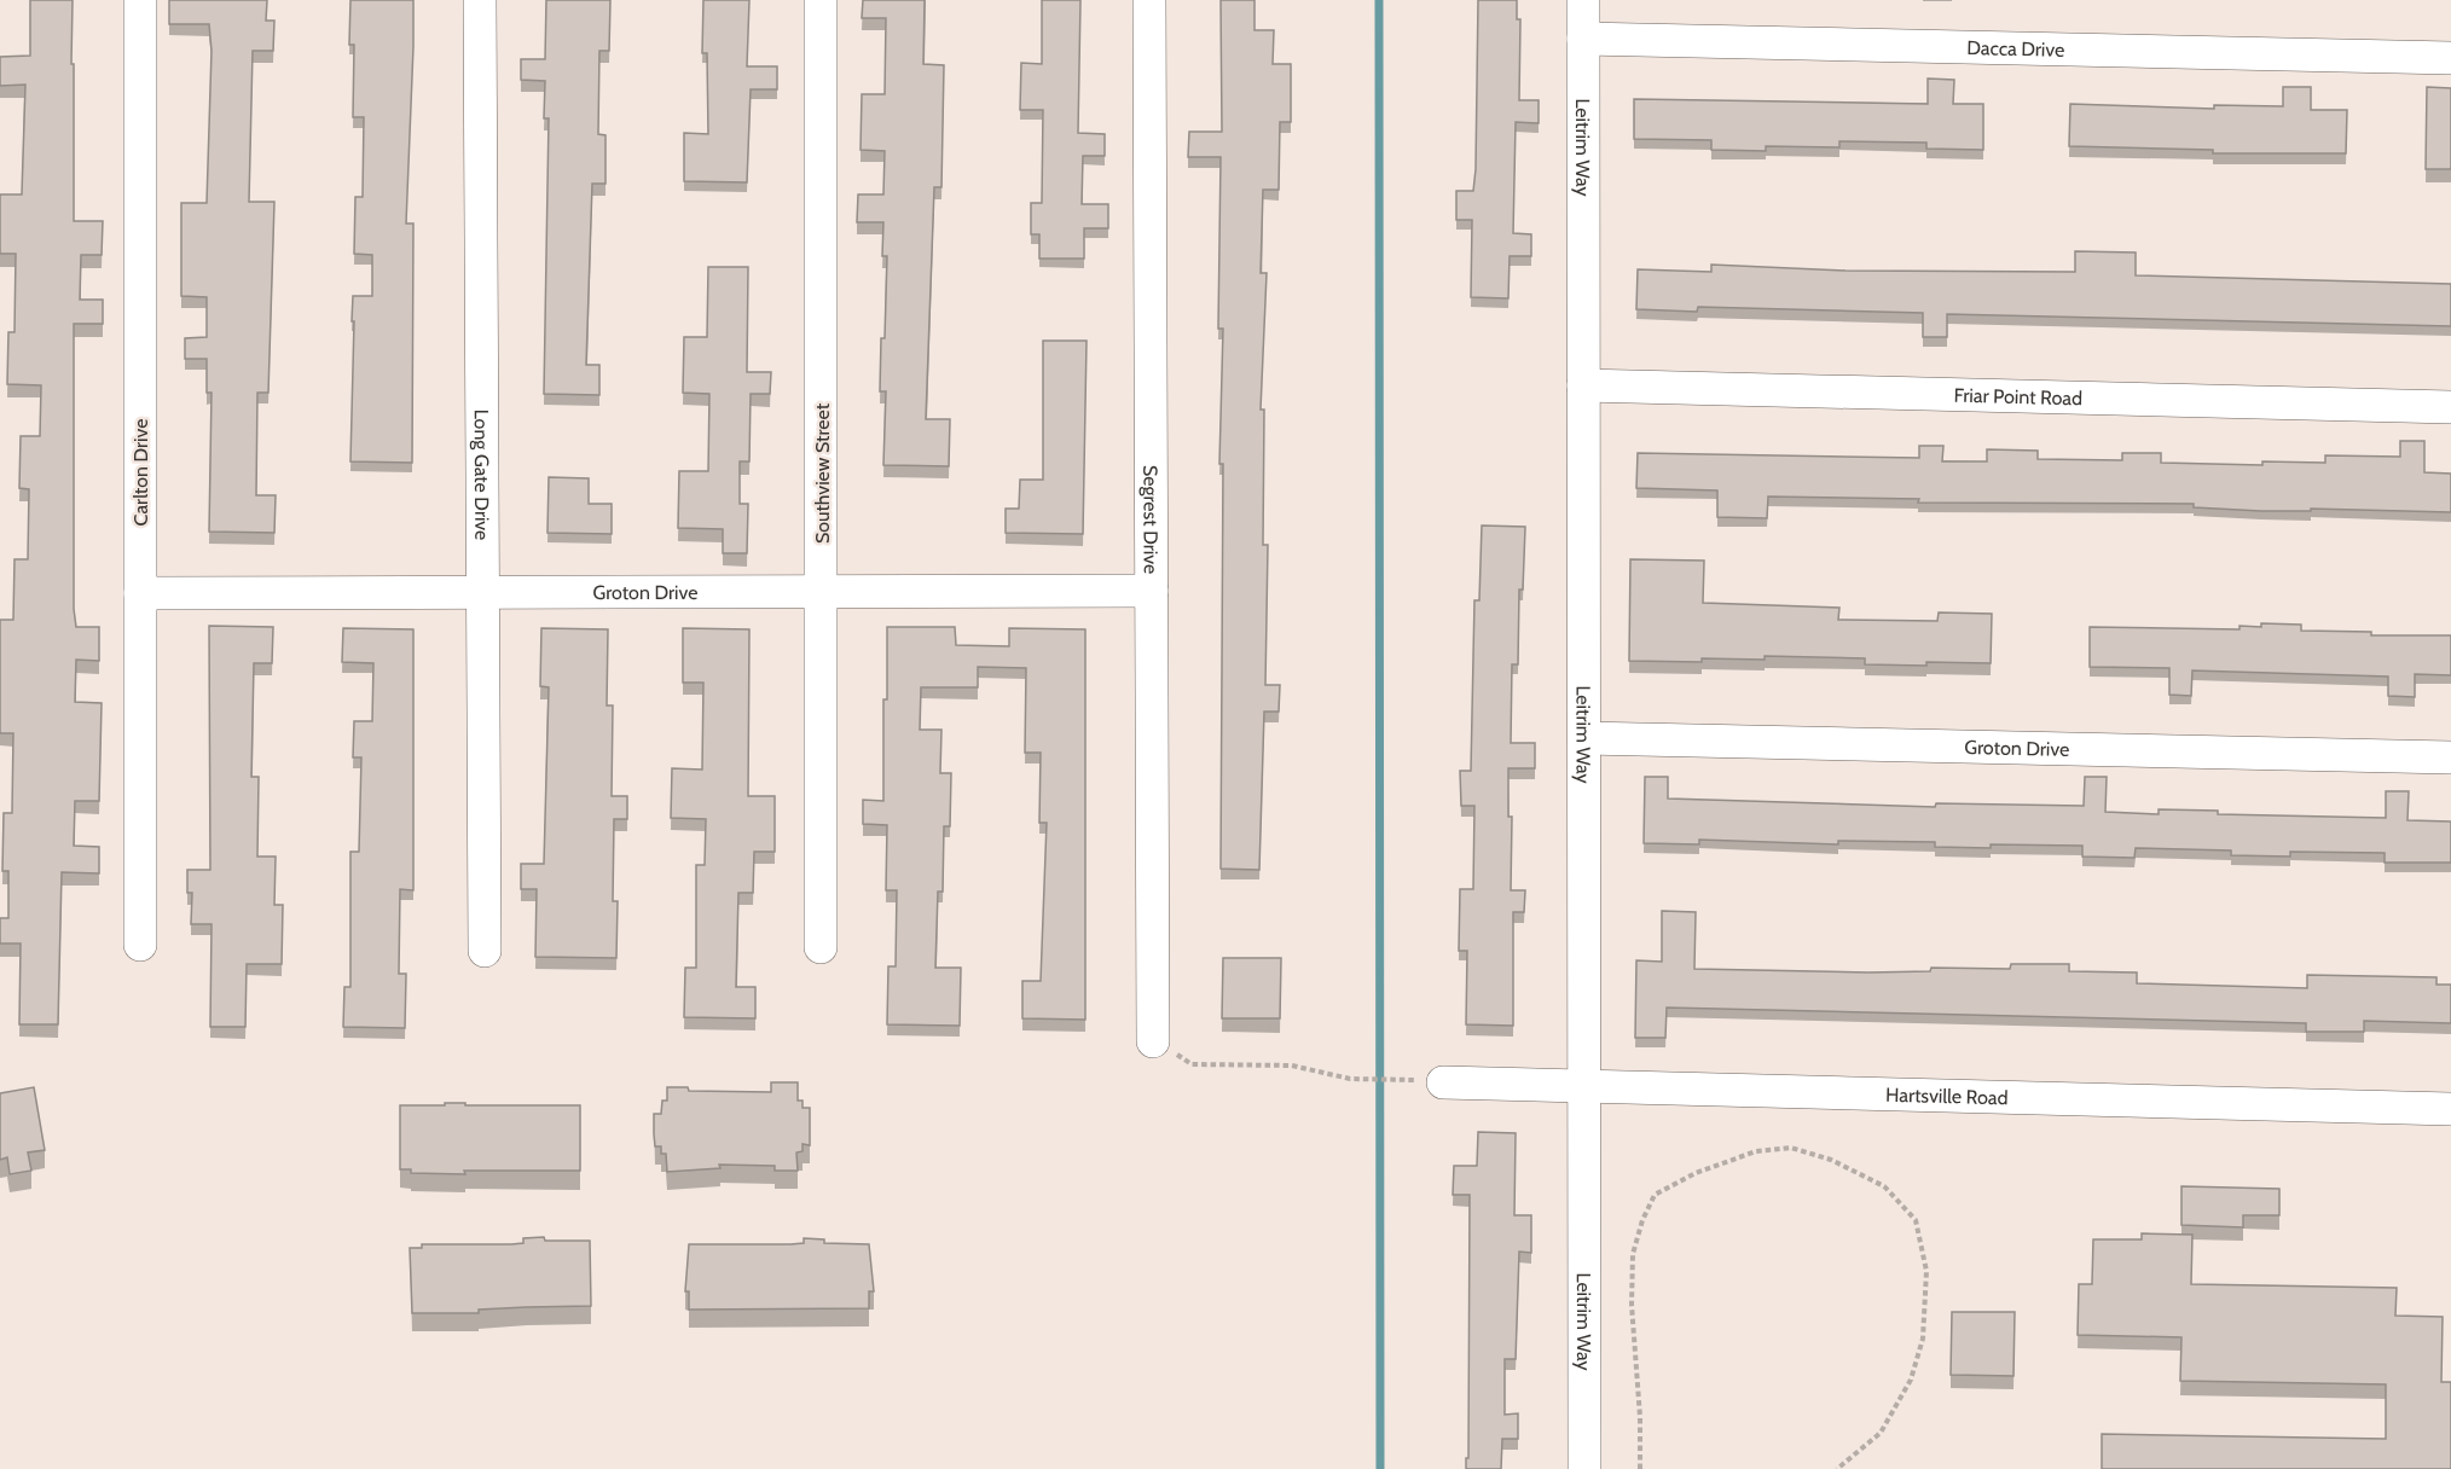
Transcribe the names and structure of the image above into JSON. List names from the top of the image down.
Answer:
{
  "streets": {
    "street": [
      "Dacca Drive",
      "Leitrim Way",
      "Friar Point Road",
      "Carlton Drive",
      "Southview Street",
      "Long Gate Drive",
      "Segrest Drive",
      "Groton Drive",
      "Hartsville Road"
    ]
  },
  "crossings": [
    ["Dacca Drive", "Leitrim Way"],
    ["Leitrim Way", "Friar Point Road"],
    ["Leitrim Way", "Groton Drive"],
    ["Leitrim Way", "Hartsville Road"],
    ["Carlton Drive", "Groton Drive"],
    ["Southview Street", "Groton Drive"],
    ["Long Gate Drive", "Groton Drive"],
    ["Segrest Drive", "Groton Drive"]
  ]
}
